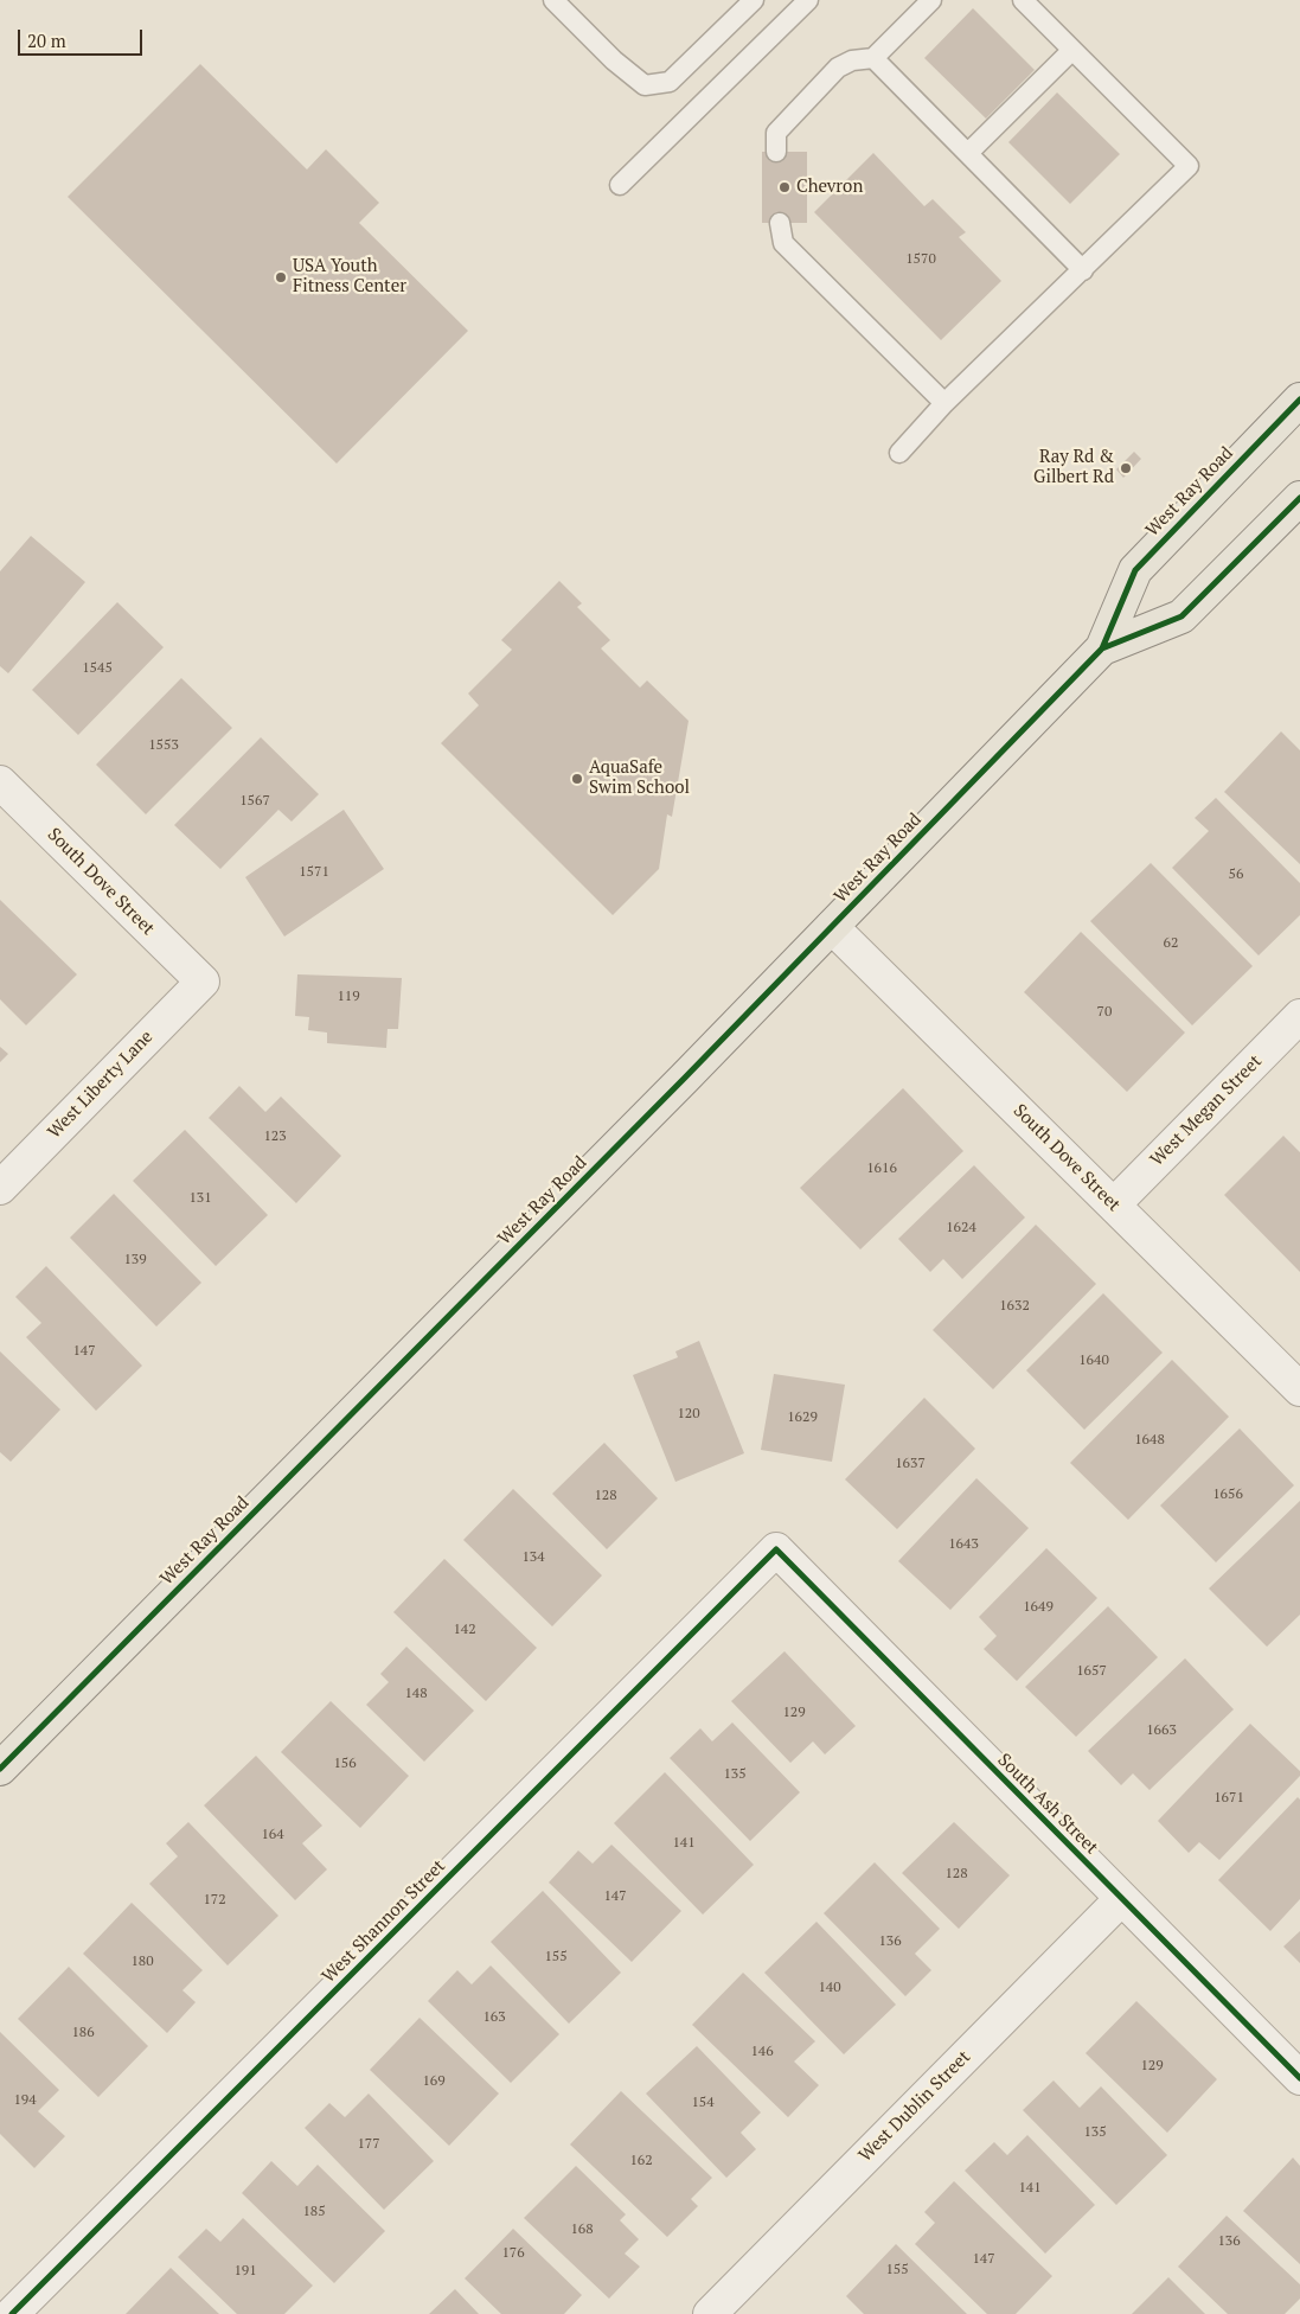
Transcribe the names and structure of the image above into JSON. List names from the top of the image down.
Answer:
{
  "streets": {
    "main road": ["West Ray Road"],
    "street": [
      "South Dove Street",
      "West Liberty Lane",
      "West Megan Street",
      "South Ash Street",
      "West Shannon Street",
      "West Dublin Street"
    ]
  },
  "crossings": [
    ["West Ray Road", "South Dove Street"],
    ["South Dove Street", "West Liberty Lane"],
    ["South Dove Street", "West Megan Street"],
    ["South Ash Street", "West Shannon Street"],
    ["South Ash Street", "West Dublin Street"]
  ],
  "places": [
    "Chevron",
    "USA Youth Fitness Center",
    "Ray Rd & Gilbert Rd",
    "AquaSafe Swim School"
  ],
  "house_numbers": [
    "1570",
    "1545",
    "1553",
    "1567",
    "1571",
    "56",
    "62",
    "119",
    "70",
    "123",
    "1616",
    "131",
    "1624",
    "139",
    "1632",
    "147",
    "1640",
    "120",
    "1629",
    "1648",
    "1637",
    "1656",
    "128",
    "1643",
    "134",
    "1649",
    "142",
    "1657",
    "148",
    "129",
    "1663",
    "156",
    "135",
    "1671",
    "164",
    "141",
    "128",
    "147",
    "172",
    "136",
    "155",
    "180",
    "140",
    "163",
    "186",
    "146",
    "129",
    "169",
    "194",
    "154",
    "135",
    "177",
    "162",
    "141",
    "185",
    "168",
    "136",
    "176",
    "147",
    "155",
    "191"
  ],
  "scale_bar": "20 m"
}
